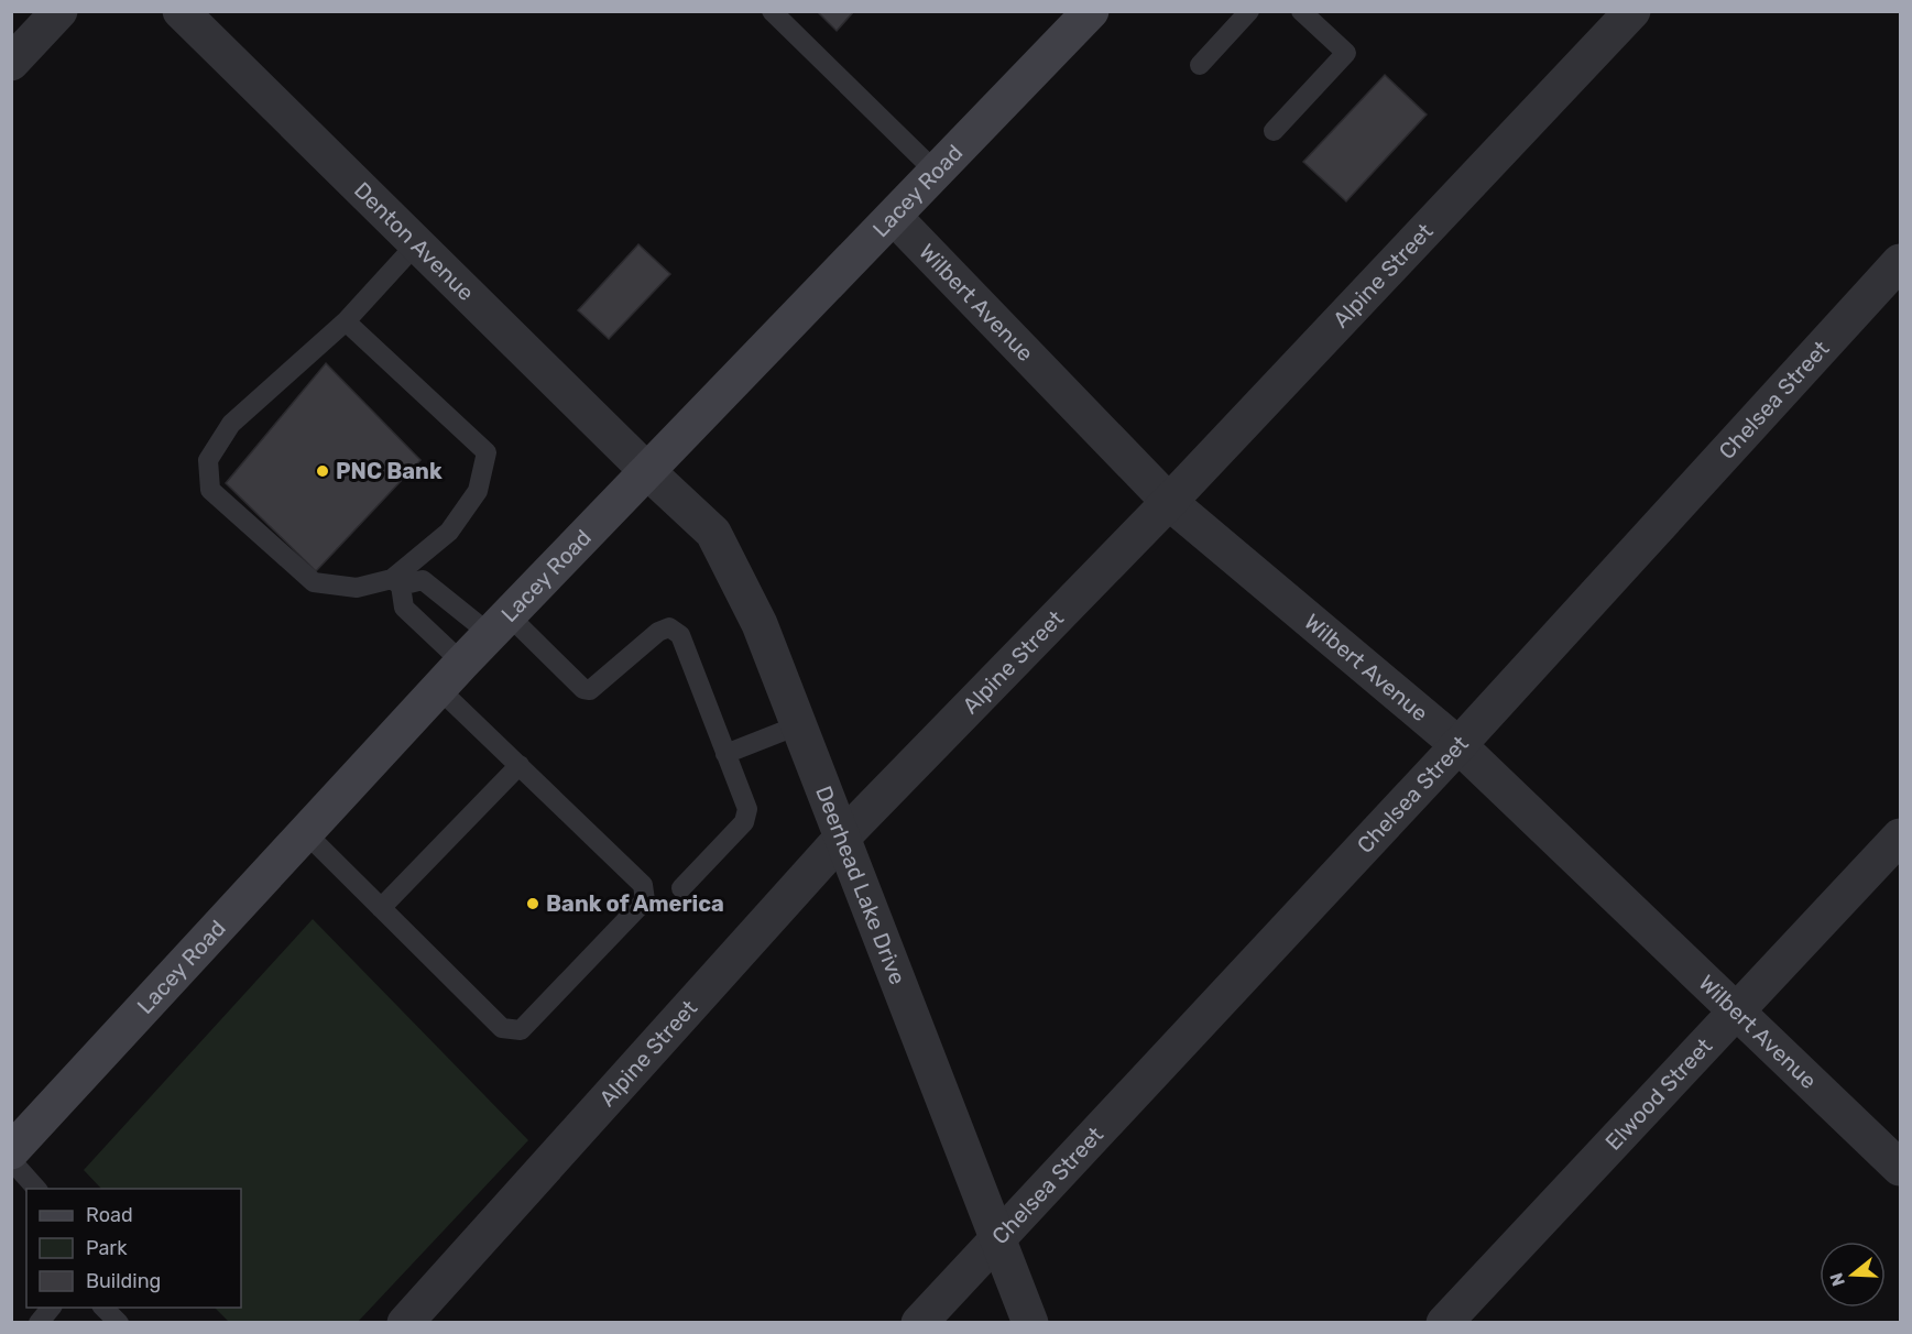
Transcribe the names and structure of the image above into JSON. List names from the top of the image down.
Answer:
{
  "streets": {
    "main road": ["Lacey Road"],
    "street": [
      "Denton Avenue",
      "Alpine Street",
      "Wilbert Avenue",
      "Chelsea Street",
      "Deerhead Lake Drive",
      "Elwood Street"
    ]
  },
  "crossings": [
    ["Lacey Road", "Denton Avenue"],
    ["Lacey Road", "Wilbert Avenue"],
    ["Lacey Road", "Deerhead Lake Drive"],
    ["Denton Avenue", "Deerhead Lake Drive"],
    ["Alpine Street", "Wilbert Avenue"],
    ["Alpine Street", "Deerhead Lake Drive"],
    ["Wilbert Avenue", "Chelsea Street"],
    ["Wilbert Avenue", "Elwood Street"],
    ["Chelsea Street", "Deerhead Lake Drive"]
  ],
  "places": ["PNC Bank", "Bank of America"],
  "legend": ["Road", "Park", "Building"],
  "north": "left"
}
